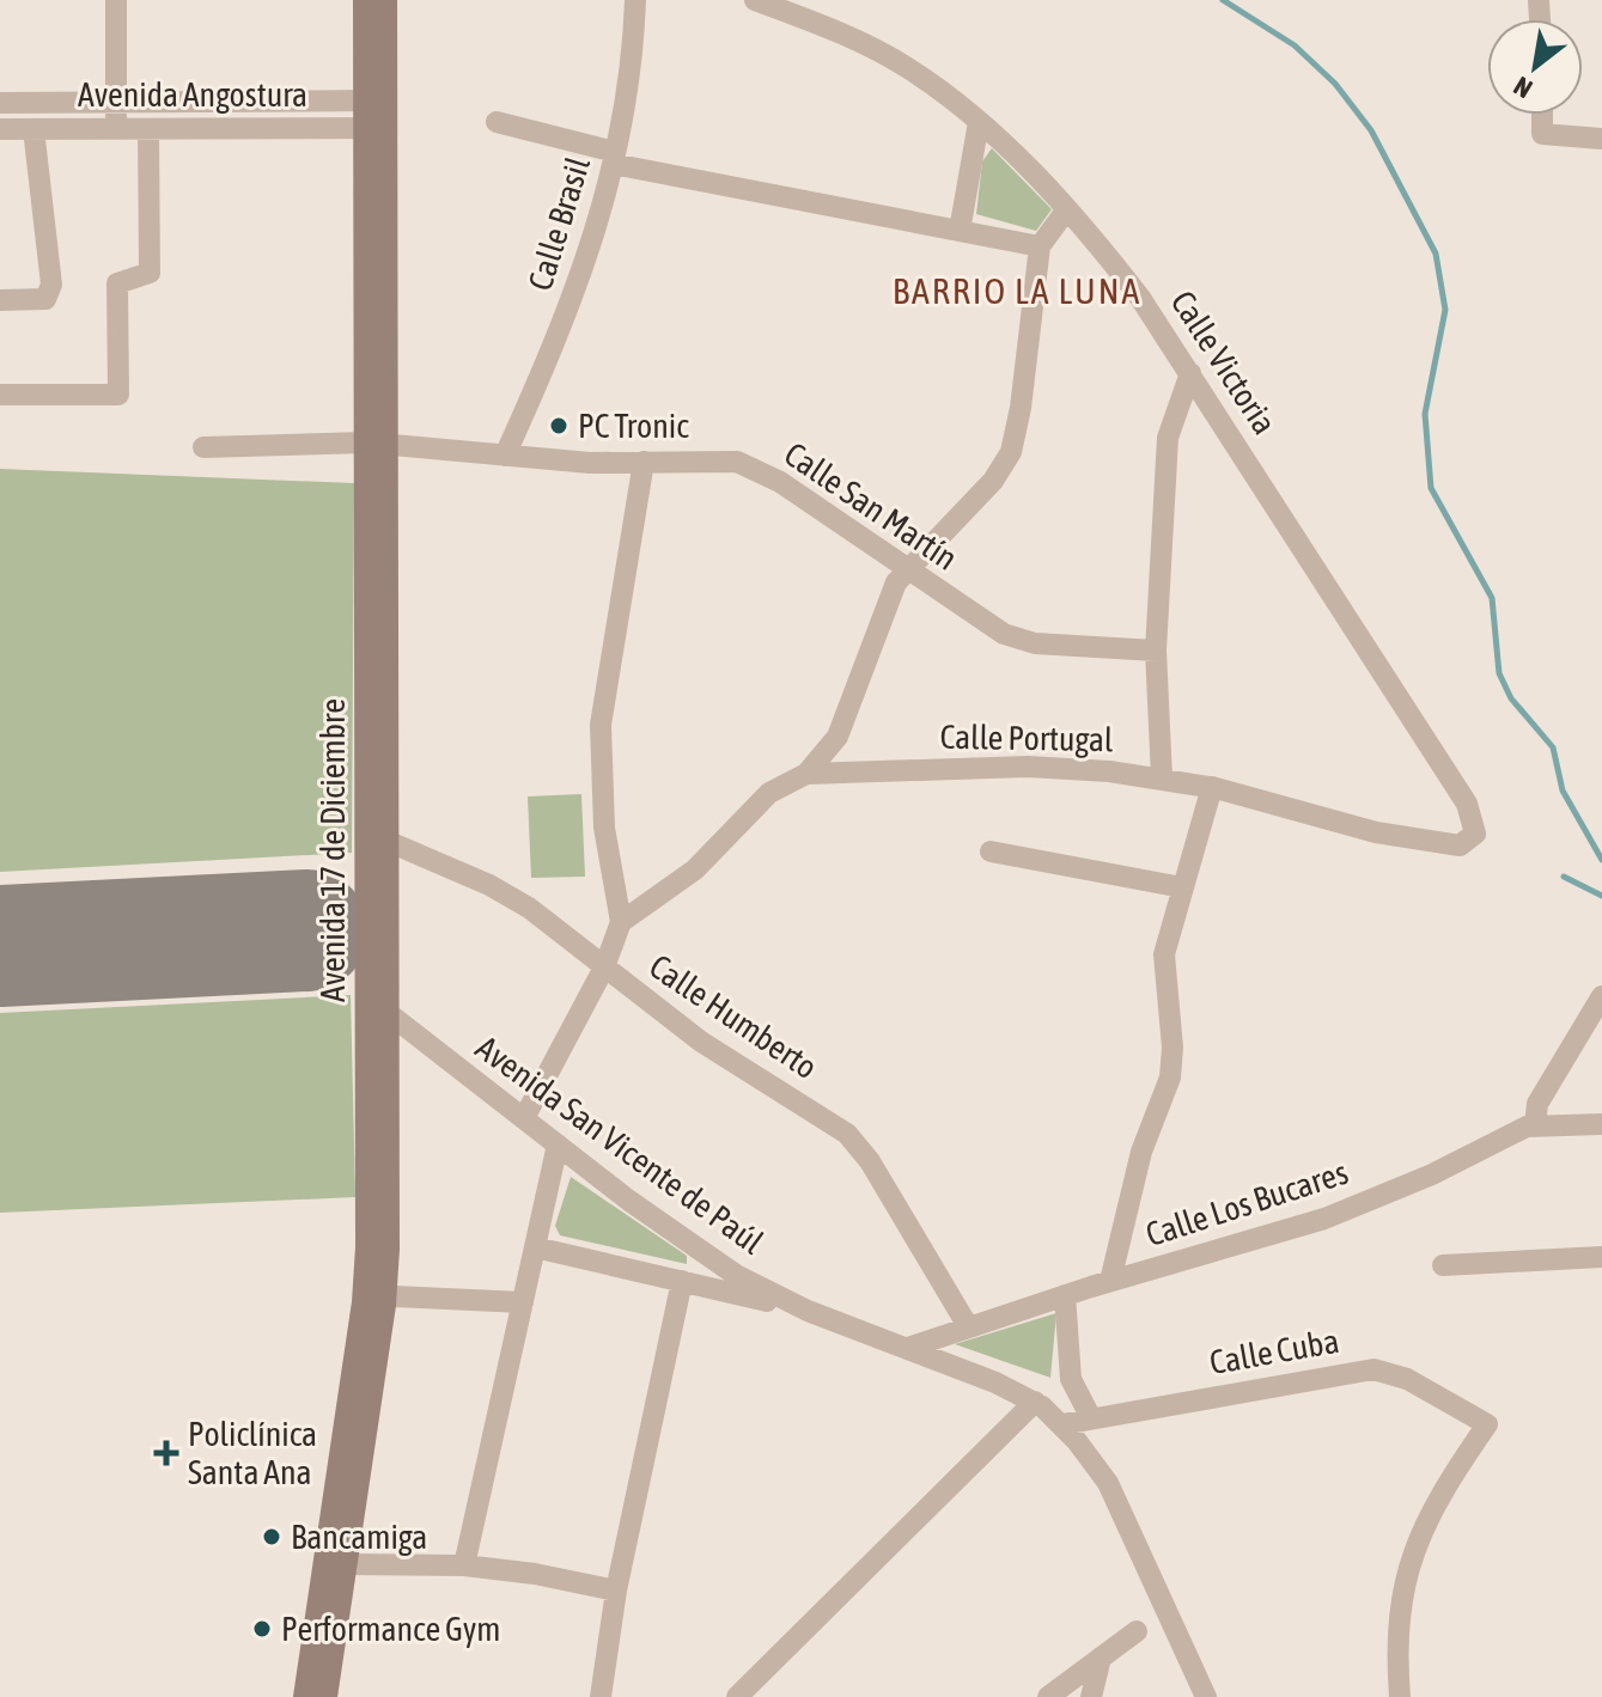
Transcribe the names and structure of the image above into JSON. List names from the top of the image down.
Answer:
{
  "streets": {
    "street": [
      "Avenida Angostura",
      "Calle Brasil",
      "Calle Victoria",
      "Calle San Martín",
      "Calle Portugal",
      "Avenida 17 de Diciembre",
      "Calle Humberto",
      "Avenida San Vicente de Paúl",
      "Calle Los Bucares",
      "Calle Cuba"
    ]
  },
  "crossings": [
    ["Avenida Angostura", "Avenida 17 de Diciembre"],
    ["Calle Brasil", "Calle San Martín"],
    ["Calle Victoria", "Calle Portugal"],
    ["Calle San Martín", "Avenida 17 de Diciembre"],
    ["Avenida 17 de Diciembre", "Calle Humberto"],
    ["Avenida 17 de Diciembre", "Avenida San Vicente de Paúl"],
    ["Calle Humberto", "Calle Los Bucares"],
    ["Avenida San Vicente de Paúl", "Calle Los Bucares"],
    ["Avenida San Vicente de Paúl", "Calle Cuba"]
  ],
  "districts": ["BARRIO LA LUNA"],
  "places": {
    "other": ["PC Tronic", "Bancamiga", "Performance Gym"],
    "health": ["Policlínica Santa Ana"]
  },
  "north": "bottom left"
}
